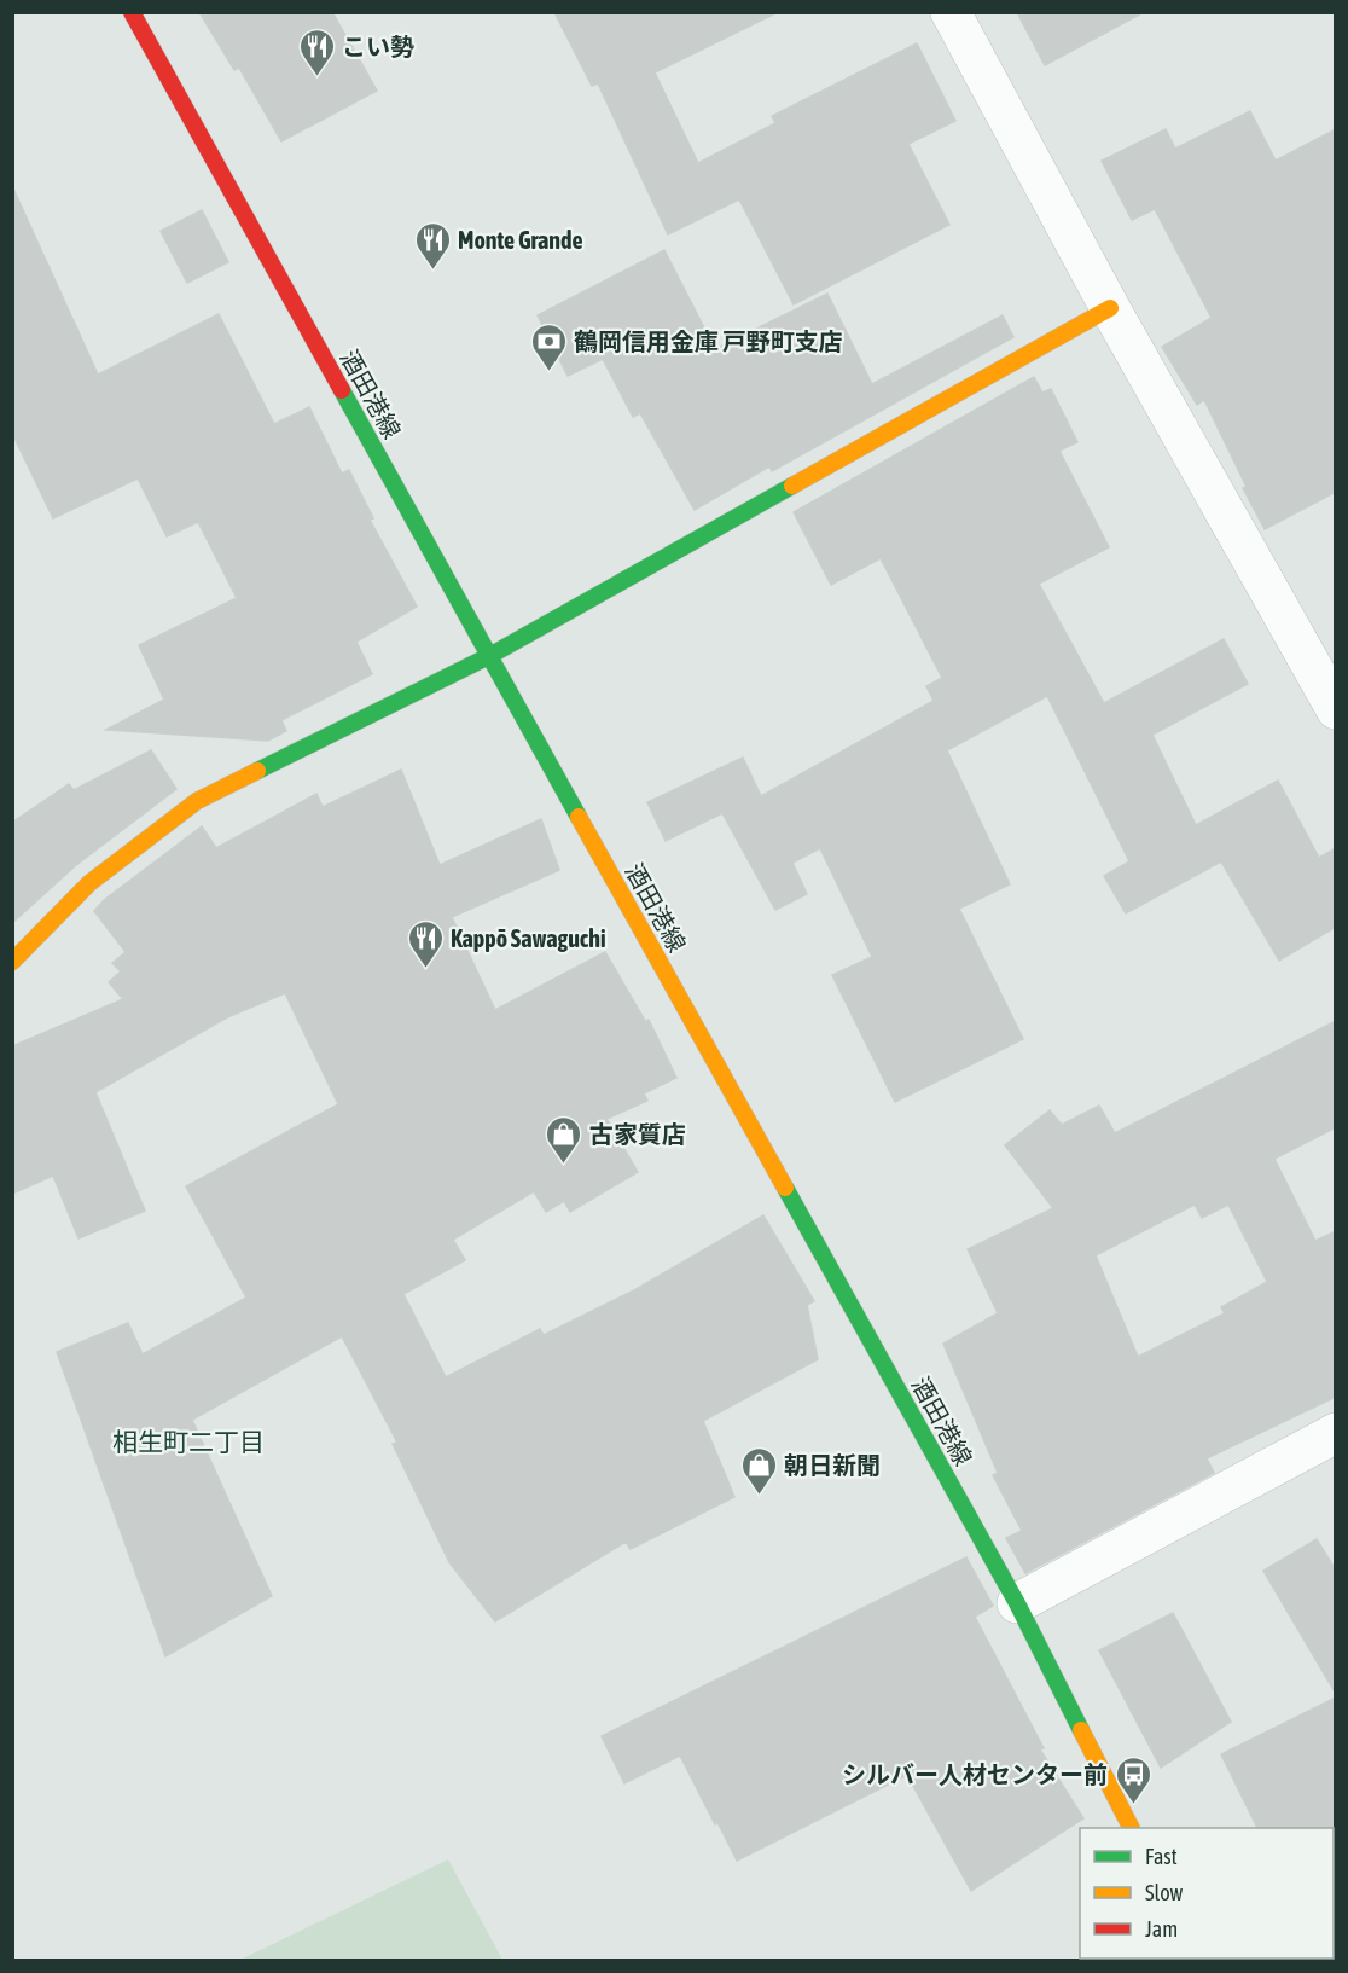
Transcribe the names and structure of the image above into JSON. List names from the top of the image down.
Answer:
{
  "streets": {
    "main road": ["酒田港線"]
  },
  "districts": ["相生町二丁目"],
  "places": {
    "restaurant": ["こい勢", "Monte Grande", "Kappō Sawaguchi"],
    "bank": ["鶴岡信用金庫 戸野町支店"],
    "shop": ["古家質店", "朝日新聞"],
    "bus stop": ["シルバー人材センター前"]
  },
  "legend": ["Fast", "Slow", "Jam"]
}
